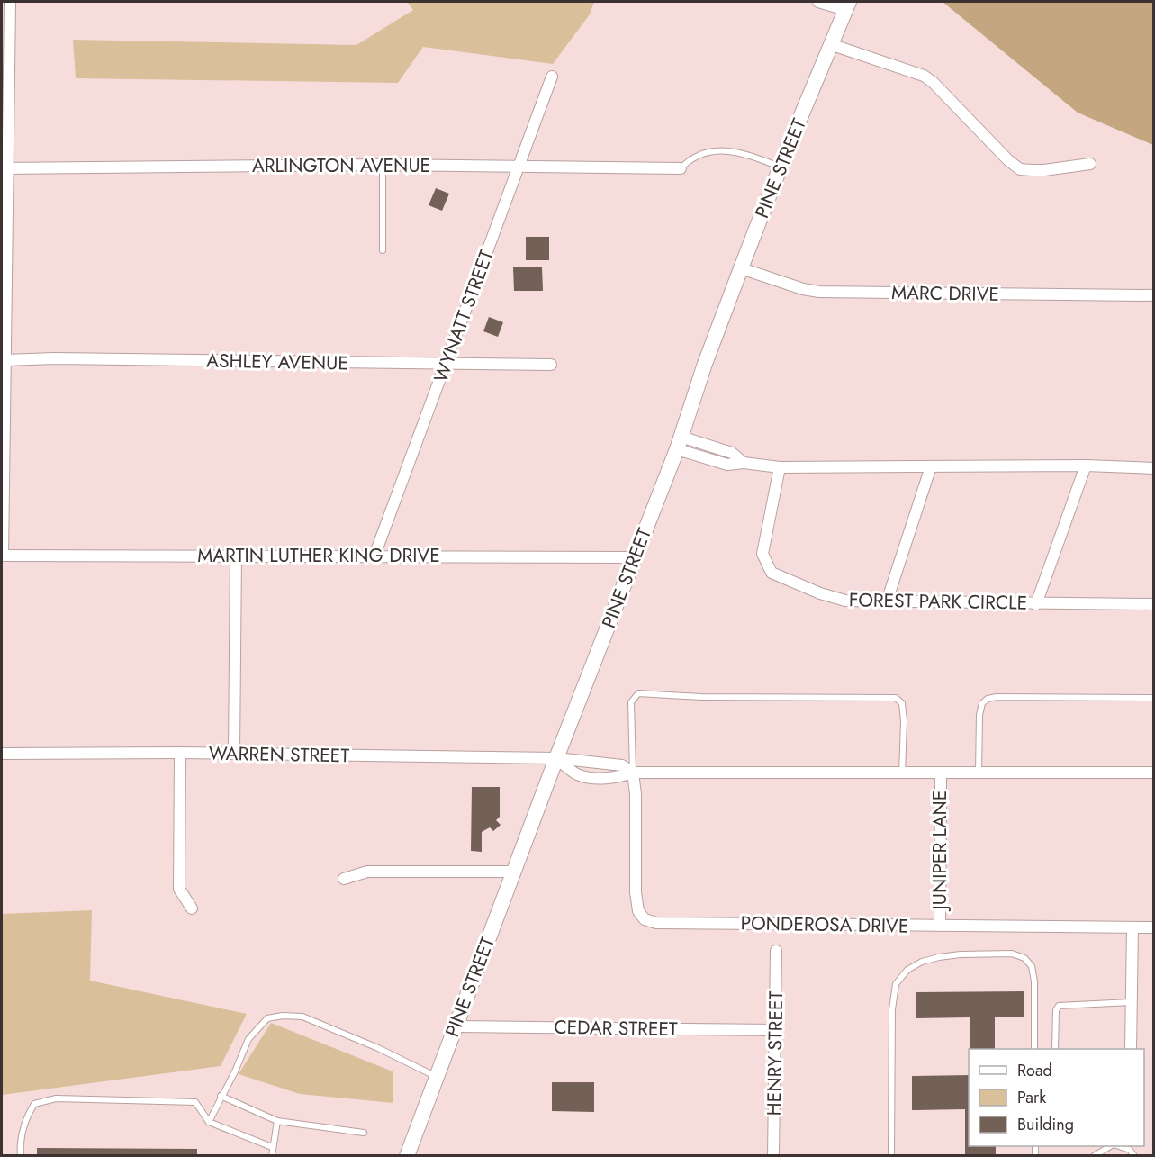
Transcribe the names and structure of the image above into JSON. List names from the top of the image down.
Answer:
{
  "streets": {
    "street": [
      "ARLINGTON AVENUE",
      "PINE STREET",
      "MARC DRIVE",
      "WYNATT STREET",
      "ASHLEY AVENUE",
      "MARTIN LUTHER KING DRIVE",
      "FOREST PARK CIRCLE",
      "WARREN STREET",
      "JUNIPER LANE",
      "PONDEROSA DRIVE",
      "CEDAR STREET",
      "HENRY STREET"
    ]
  },
  "crossings": [
    ["ARLINGTON AVENUE", "WYNATT STREET"],
    ["PINE STREET", "MARC DRIVE"],
    ["PINE STREET", "MARTIN LUTHER KING DRIVE"],
    ["PINE STREET", "WARREN STREET"],
    ["PINE STREET", "CEDAR STREET"],
    ["WYNATT STREET", "ASHLEY AVENUE"],
    ["WYNATT STREET", "MARTIN LUTHER KING DRIVE"],
    ["JUNIPER LANE", "PONDEROSA DRIVE"],
    ["CEDAR STREET", "HENRY STREET"]
  ],
  "legend": ["Road", "Park", "Building"]
}
